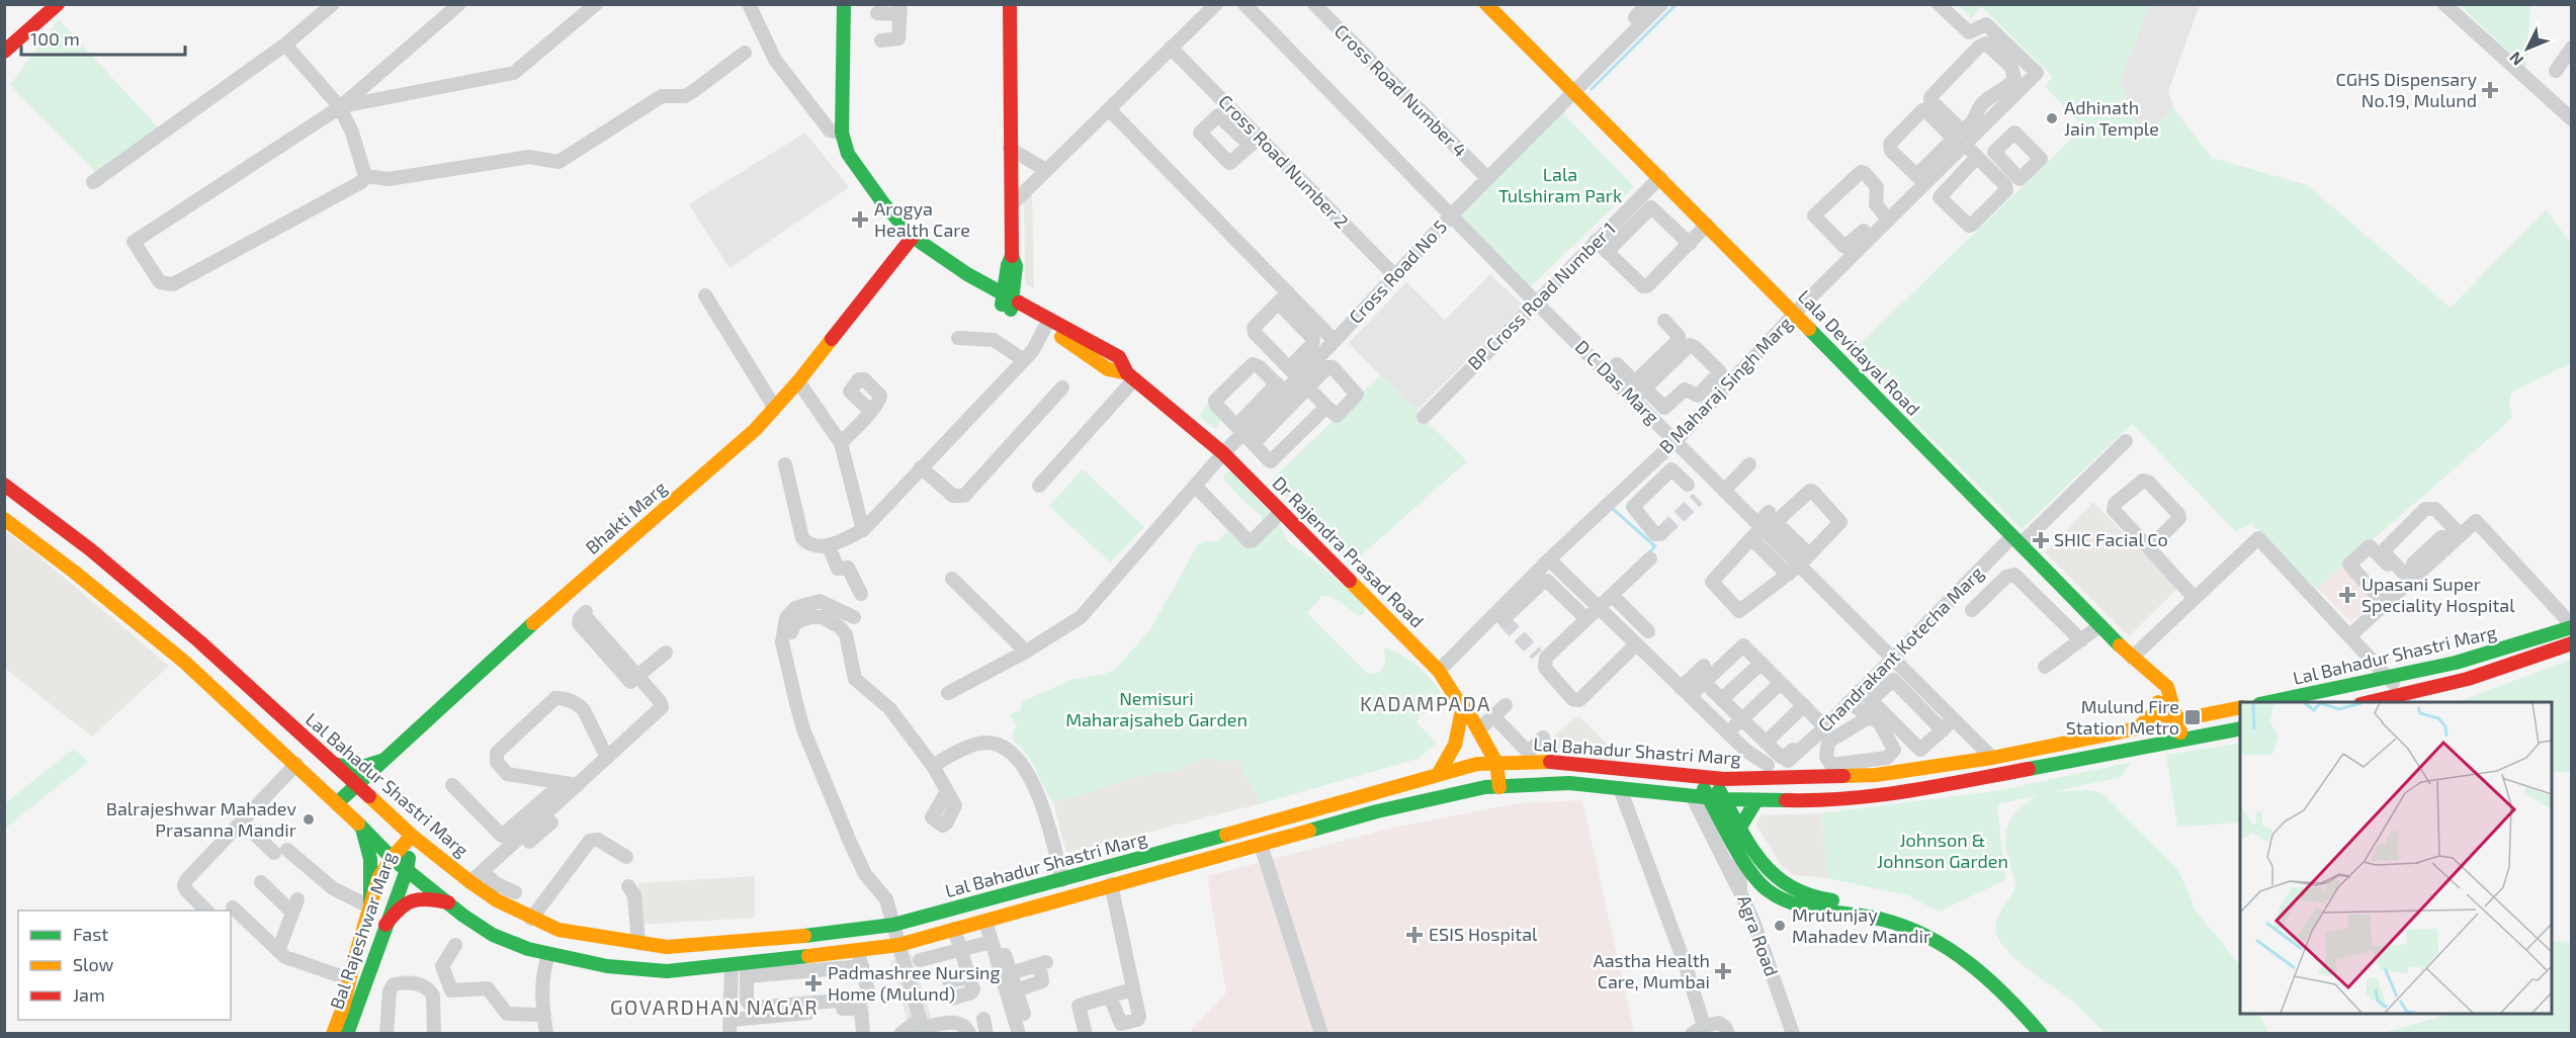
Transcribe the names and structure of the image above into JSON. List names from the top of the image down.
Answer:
{
  "streets": {
    "main road": [
      "Lala Devidayal Road",
      "Bhakti Marg",
      "Dr Rajendra Prasad Road",
      "Lal Bahadur Shastri Marg",
      "Bal Rajeshwar Marg"
    ],
    "street": [
      "Cross Road Number 4",
      "Cross Road Number 2",
      "Cross Road No 5",
      "BP Cross Road Number 1",
      "D C Das Marg",
      "B Maharaj Singh Marg",
      "Chandrakant Kotecha Marg",
      "Agra Road"
    ]
  },
  "crossings": [
    ["Cross Road Number 4", "Cross Road No 5"],
    ["Cross Road Number 2", "Cross Road No 5"],
    ["Cross Road No 5", "Lala Devidayal Road"],
    ["Cross Road No 5", "D C Das Marg"],
    ["Cross Road No 5", "Dr Rajendra Prasad Road"],
    ["BP Cross Road Number 1", "Lala Devidayal Road"],
    ["BP Cross Road Number 1", "D C Das Marg"],
    ["Lala Devidayal Road", "B Maharaj Singh Marg"],
    ["Lala Devidayal Road", "Chandrakant Kotecha Marg"],
    ["Lala Devidayal Road", "Lal Bahadur Shastri Marg"],
    ["D C Das Marg", "B Maharaj Singh Marg"],
    ["D C Das Marg", "Chandrakant Kotecha Marg"],
    ["D C Das Marg", "Lal Bahadur Shastri Marg"],
    ["B Maharaj Singh Marg", "Dr Rajendra Prasad Road"],
    ["Bhakti Marg", "Dr Rajendra Prasad Road"],
    ["Bhakti Marg", "Lal Bahadur Shastri Marg"],
    ["Dr Rajendra Prasad Road", "Lal Bahadur Shastri Marg"],
    ["Lal Bahadur Shastri Marg", "Bal Rajeshwar Marg"]
  ],
  "districts": ["KADAMPADA", "GOVARDHAN NAGAR"],
  "parks": ["Lala Tulshiram Park", "Nemisuri Maharajsaheb Garden", "Johnson & Johnson Garden"],
  "places": {
    "health": [
      "CGHS Dispensary No.19, Mulund",
      "Arogya Health Care",
      "SHIC Facial Co",
      "Upasani Super Speciality Hospital",
      "ESIS Hospital",
      "Aastha Health Care, Mumbai",
      "Padmashree Nursing Home (Mulund)"
    ],
    "other": ["Adhinath Jain Temple", "Balrajeshwar Mahadev Prasanna Mandir", "Mrutunjay Mahadev Mandir"],
    "transit": ["Mulund Fire Station Metro"]
  },
  "legend": ["Fast", "Slow", "Jam"],
  "scale_bar": "100 m",
  "north": "bottom left"
}
